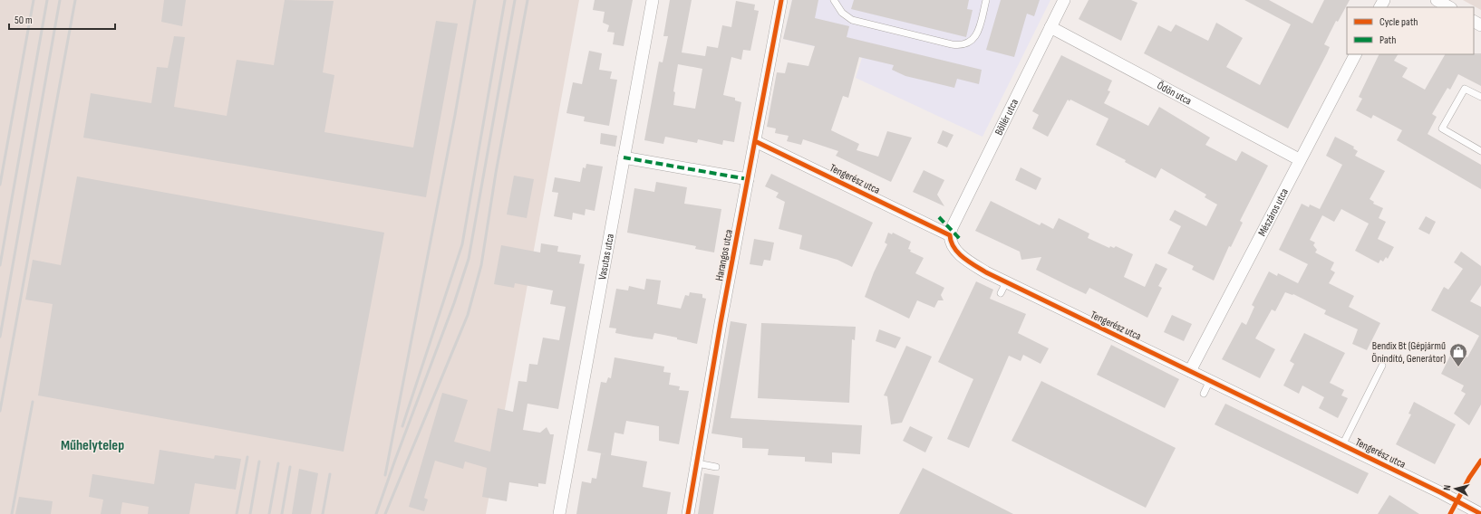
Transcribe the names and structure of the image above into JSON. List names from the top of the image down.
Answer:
{
  "streets": {
    "street": [
      "Ödön utca",
      "Böllér utca",
      "Tengerész utca",
      "Mészáros utca",
      "Harangos utca",
      "Vasutas utca"
    ]
  },
  "crossings": [
    ["Ödön utca", "Böllér utca"],
    ["Ödön utca", "Mészáros utca"],
    ["Böllér utca", "Tengerész utca"],
    ["Tengerész utca", "Mészáros utca"],
    ["Tengerész utca", "Harangos utca"]
  ],
  "districts": ["Műhelytelep"],
  "places": {
    "shop": ["Bendix Bt (Gépjármű Önindító, Generátor)"]
  },
  "legend": ["Cycle path", "Path"],
  "scale_bar": "50 m",
  "north": "left"
}
